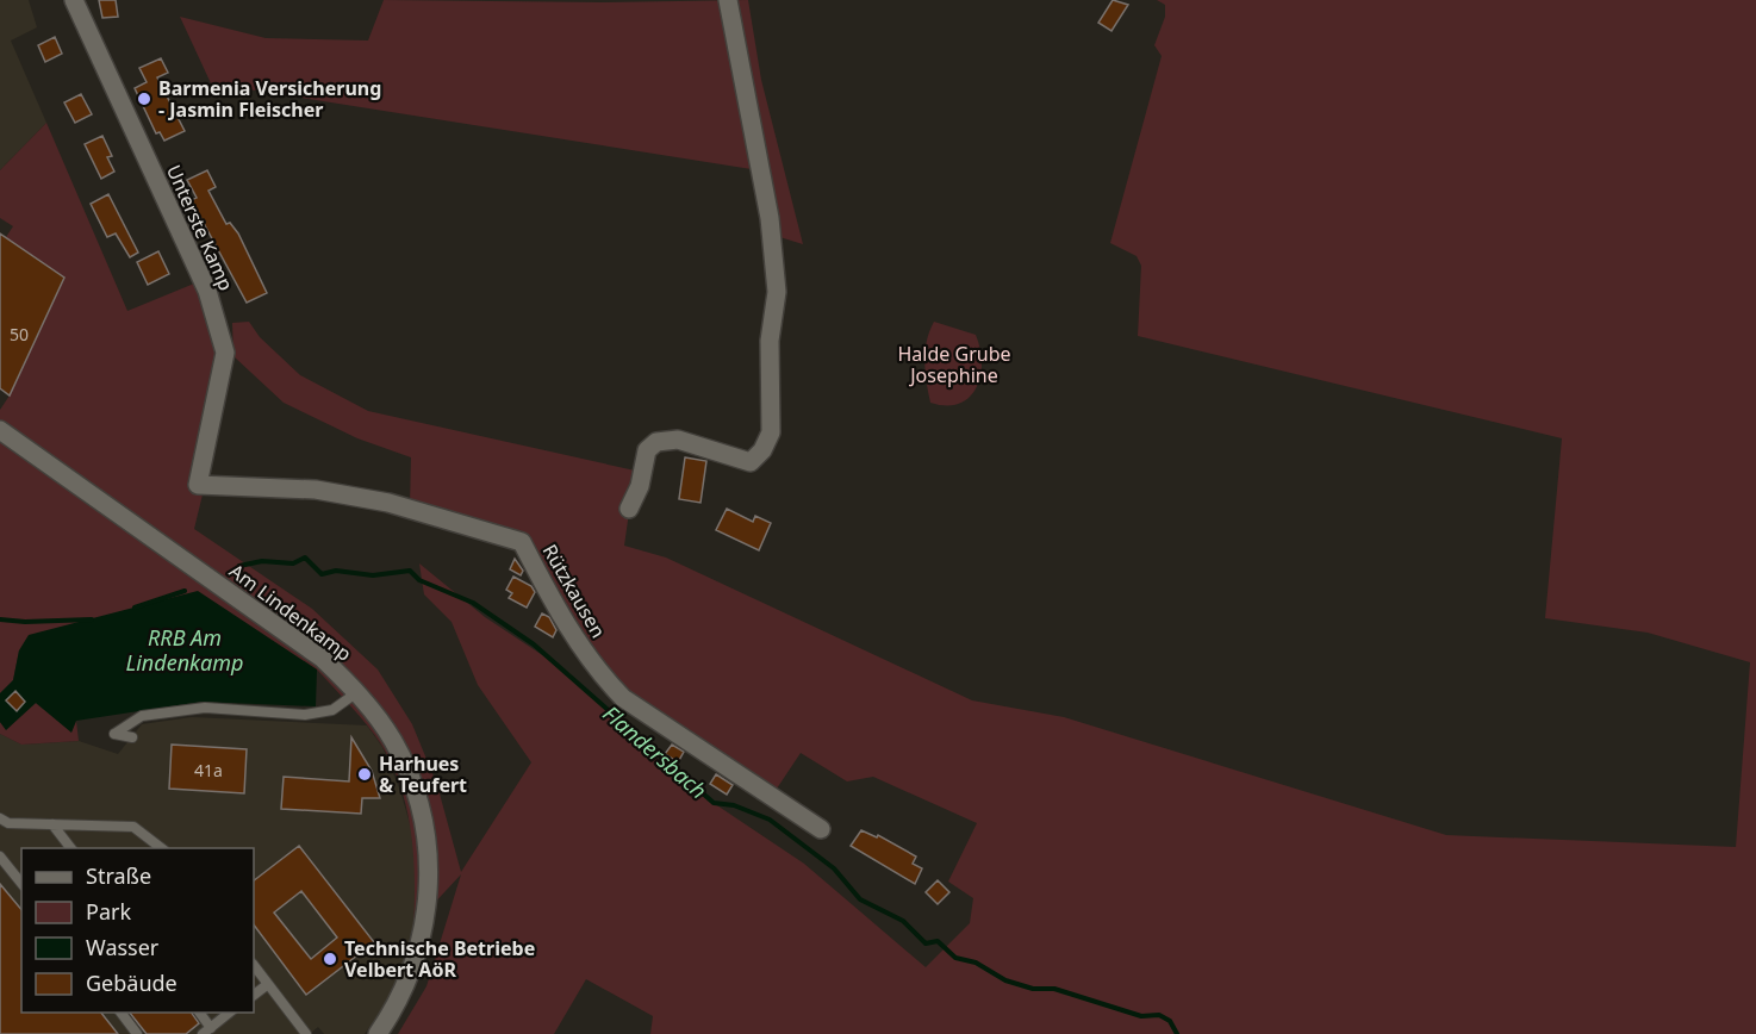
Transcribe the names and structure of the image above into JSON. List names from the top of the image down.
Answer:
{
  "streets": {
    "street": ["Unterste Kamp", "Rützkausen", "Am Lindenkamp"]
  },
  "crossings": [
    ["Unterste Kamp", "Rützkausen"]
  ],
  "water": ["RRB Am Lindenkamp", "Flandersbach"],
  "parks": ["Halde Grube Josephine"],
  "places": ["Barmenia Versicherung - Jasmin Fleischer", "Harhues & Teufert", "Technische Betriebe Velbert AöR"],
  "house_numbers": ["50", "41a"],
  "legend": [
    "Straße",
    "Park",
    "Wasser",
    "Gebäude"
  ]
}
